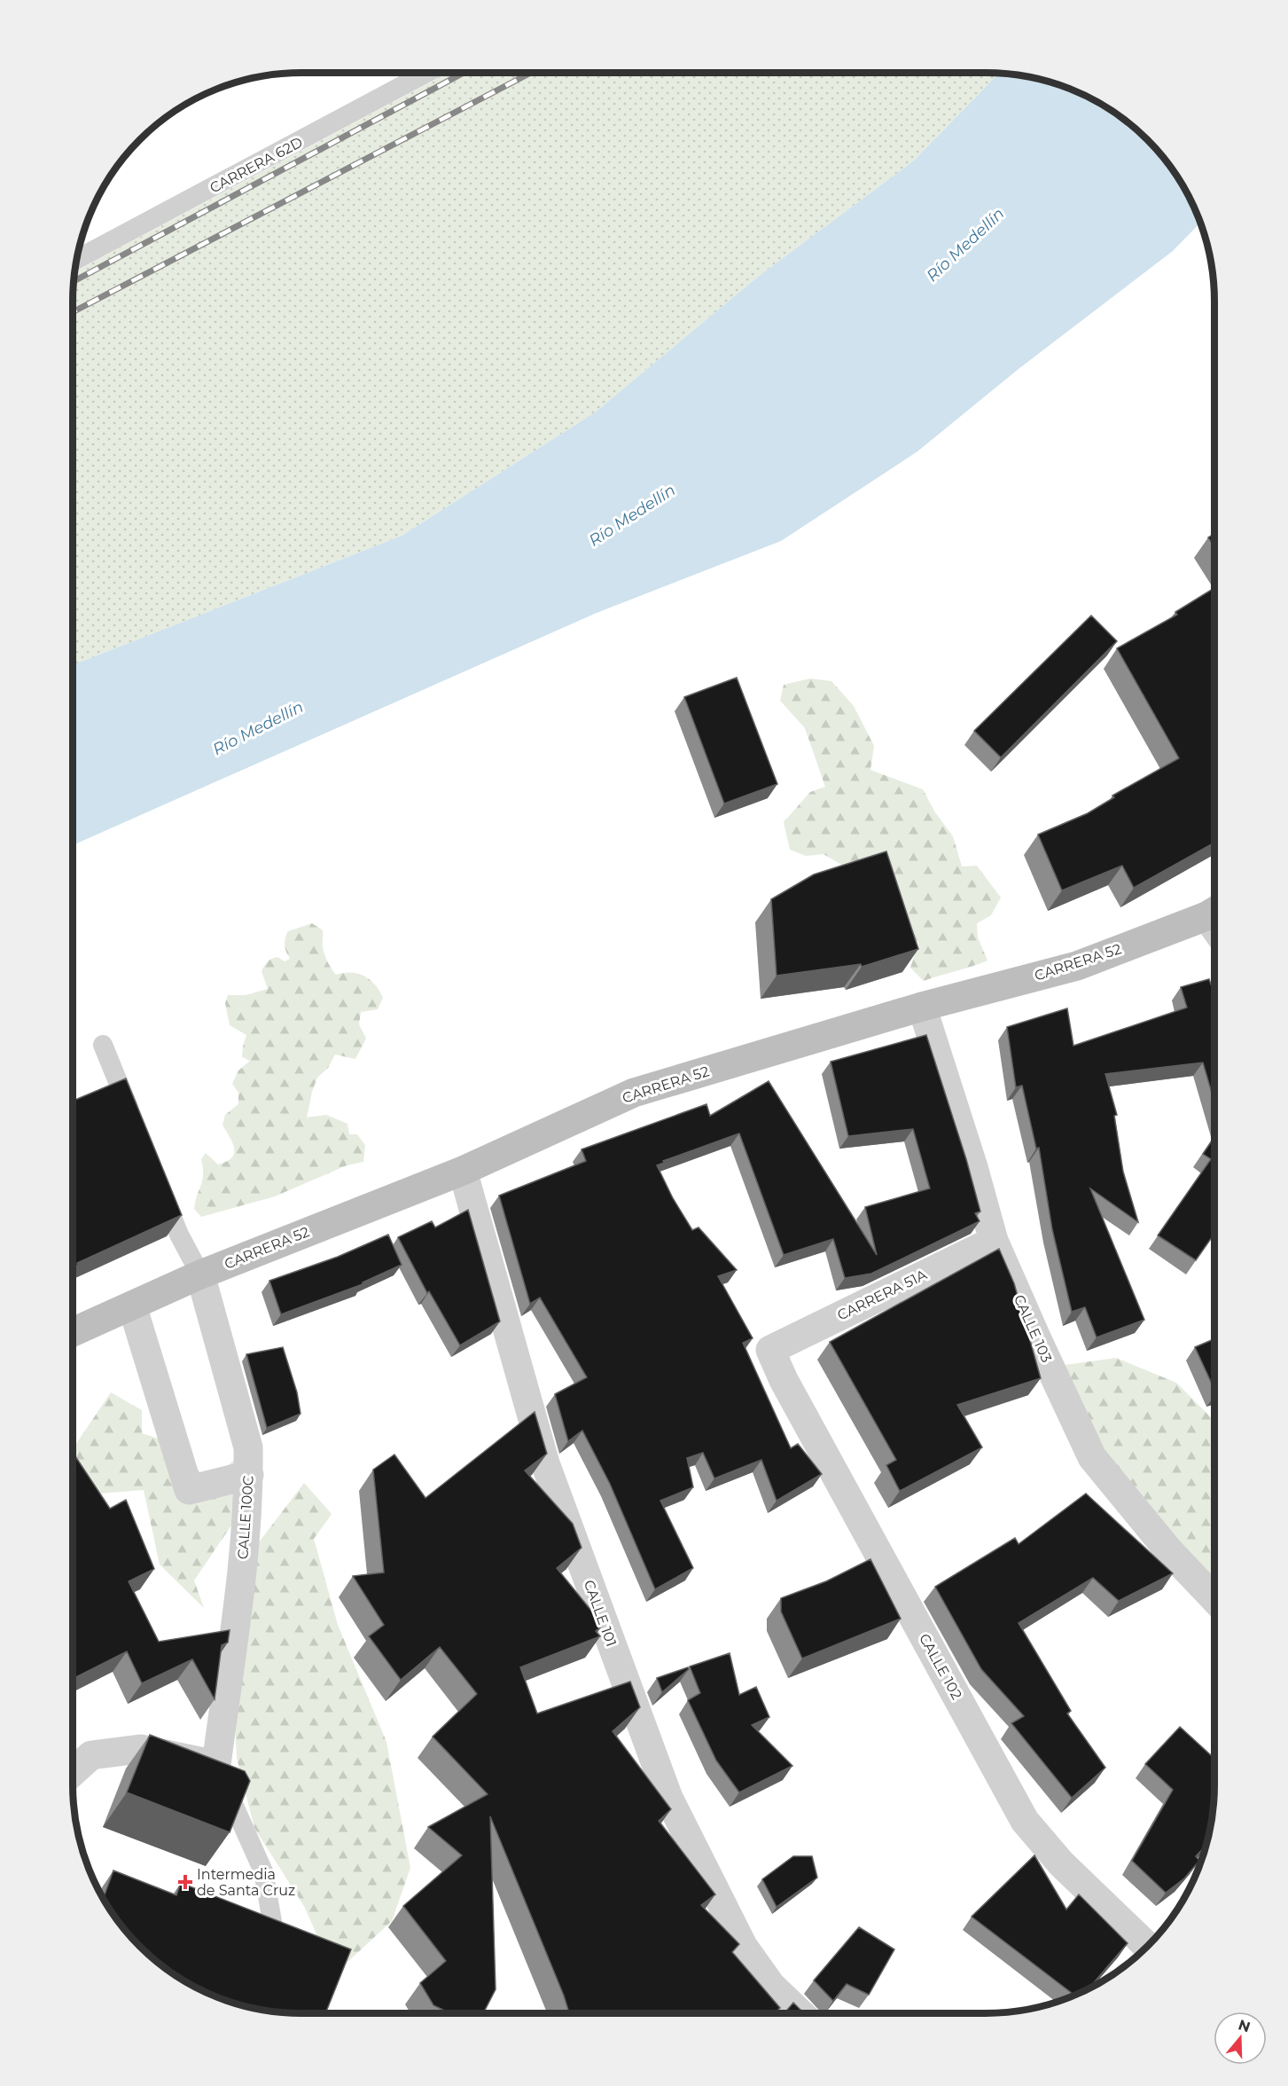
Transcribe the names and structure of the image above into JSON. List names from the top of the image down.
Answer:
{
  "streets": {
    "main road": ["CARRERA 52"],
    "street": [
      "CARRERA 51A",
      "CALLE 103",
      "CALLE 100C",
      "CALLE 101",
      "CALLE 102"
    ],
    "lane": ["CARRERA 62D"]
  },
  "crossings": [
    ["CARRERA 52", "CALLE 103"],
    ["CARRERA 52", "CALLE 100C"],
    ["CARRERA 52", "CALLE 101"],
    ["CARRERA 51A", "CALLE 103"],
    ["CARRERA 51A", "CALLE 102"]
  ],
  "water": ["Río Medellín"],
  "places": {
    "health": ["Intermedia de Santa Cruz"]
  },
  "north": "top"
}
